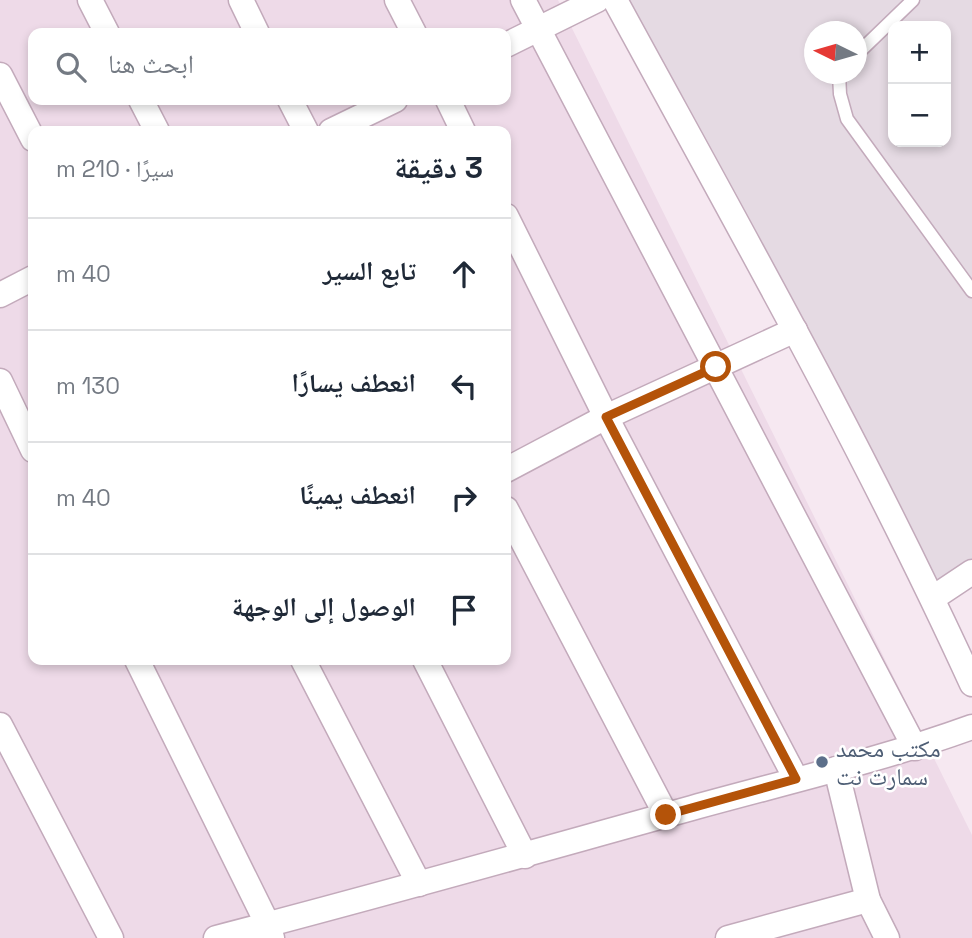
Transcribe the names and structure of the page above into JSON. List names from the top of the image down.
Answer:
{
  "places": ["مكتب محمد سمارت نت"],
  "north": "left",
  "page": {
    "map_buttons": ["+", "−"],
    "search": "ابحث هنا",
    "heading": ["3 دقيقة", "سيرًا · 210 m"],
    "list": [
      ["تابع السير", "40 m"],
      ["انعطف يسارًا", "130 m"],
      ["انعطف يمينًا", "40 m"],
      "الوصول إلى الوجهة"
    ]
  }
}
